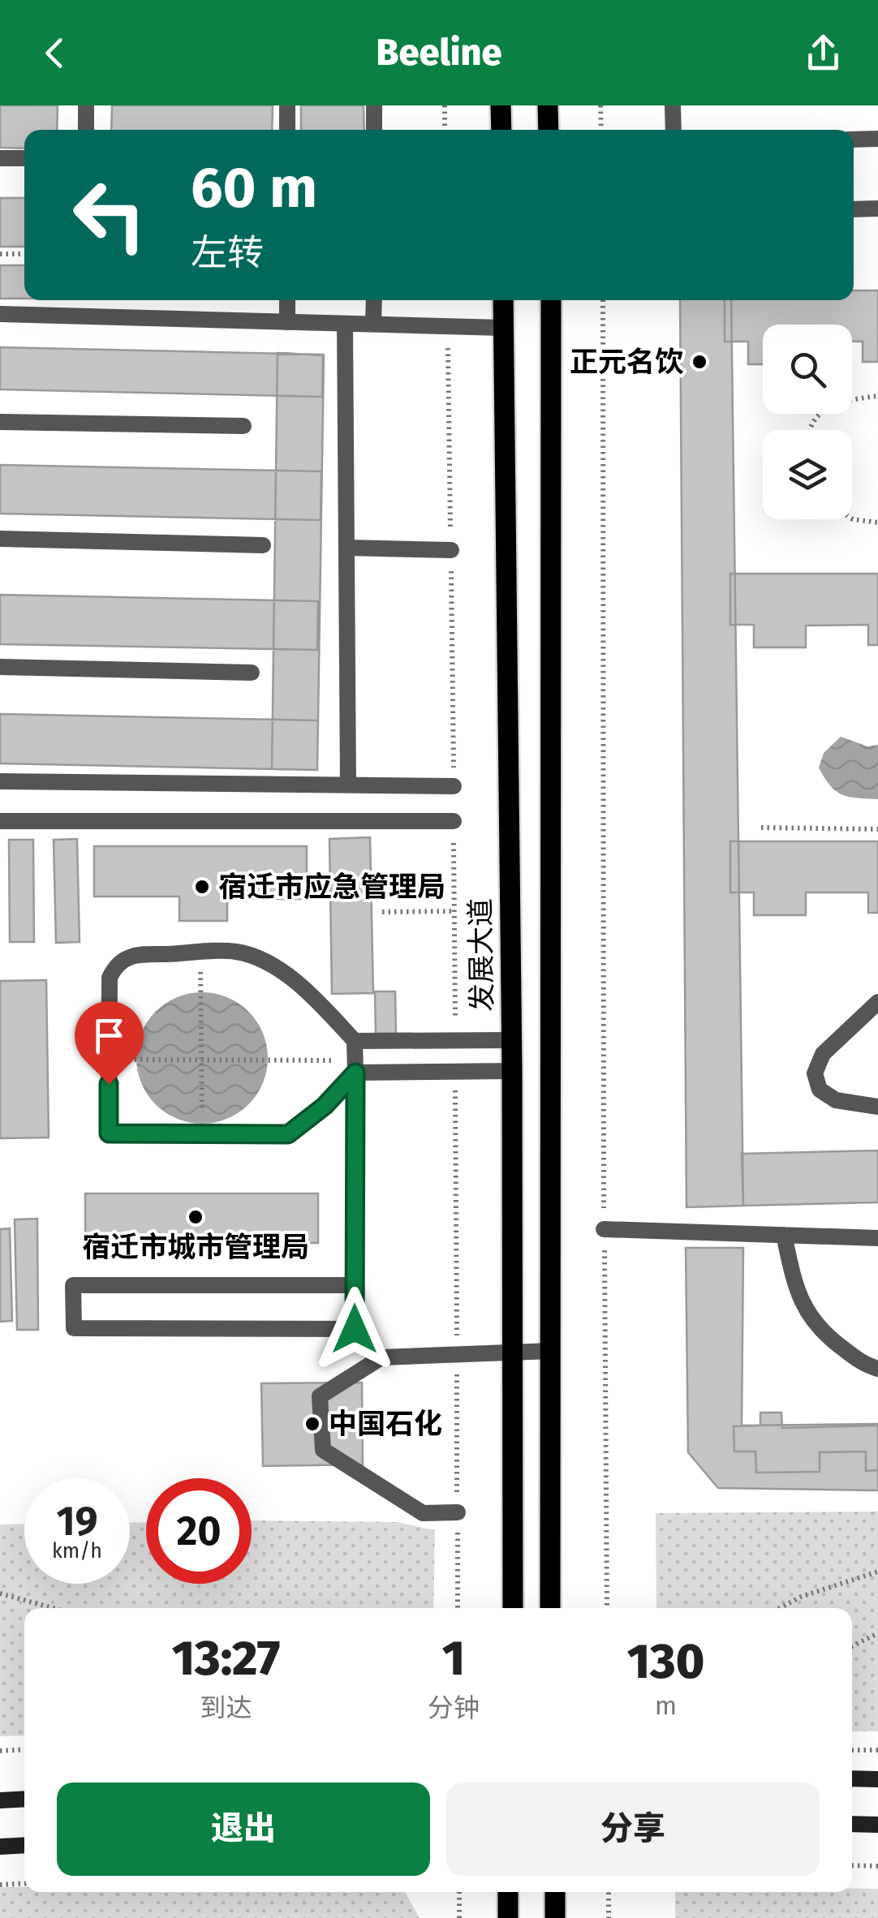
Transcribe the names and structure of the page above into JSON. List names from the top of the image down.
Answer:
{
  "streets": {
    "main road": ["发展大道"]
  },
  "places": [
    "正元名饮",
    "宿迁市应急管理局",
    "宿迁市城市管理局",
    "中国石化"
  ],
  "page": {
    "header": "Beeline",
    "turn": ["60 m", "左转"],
    "speed": "19 km/h",
    "limit": "20",
    "eta": [
      "13:27",
      "到达",
      "1",
      "分钟",
      "130",
      "m"
    ],
    "buttons": ["退出", "分享"]
  }
}
